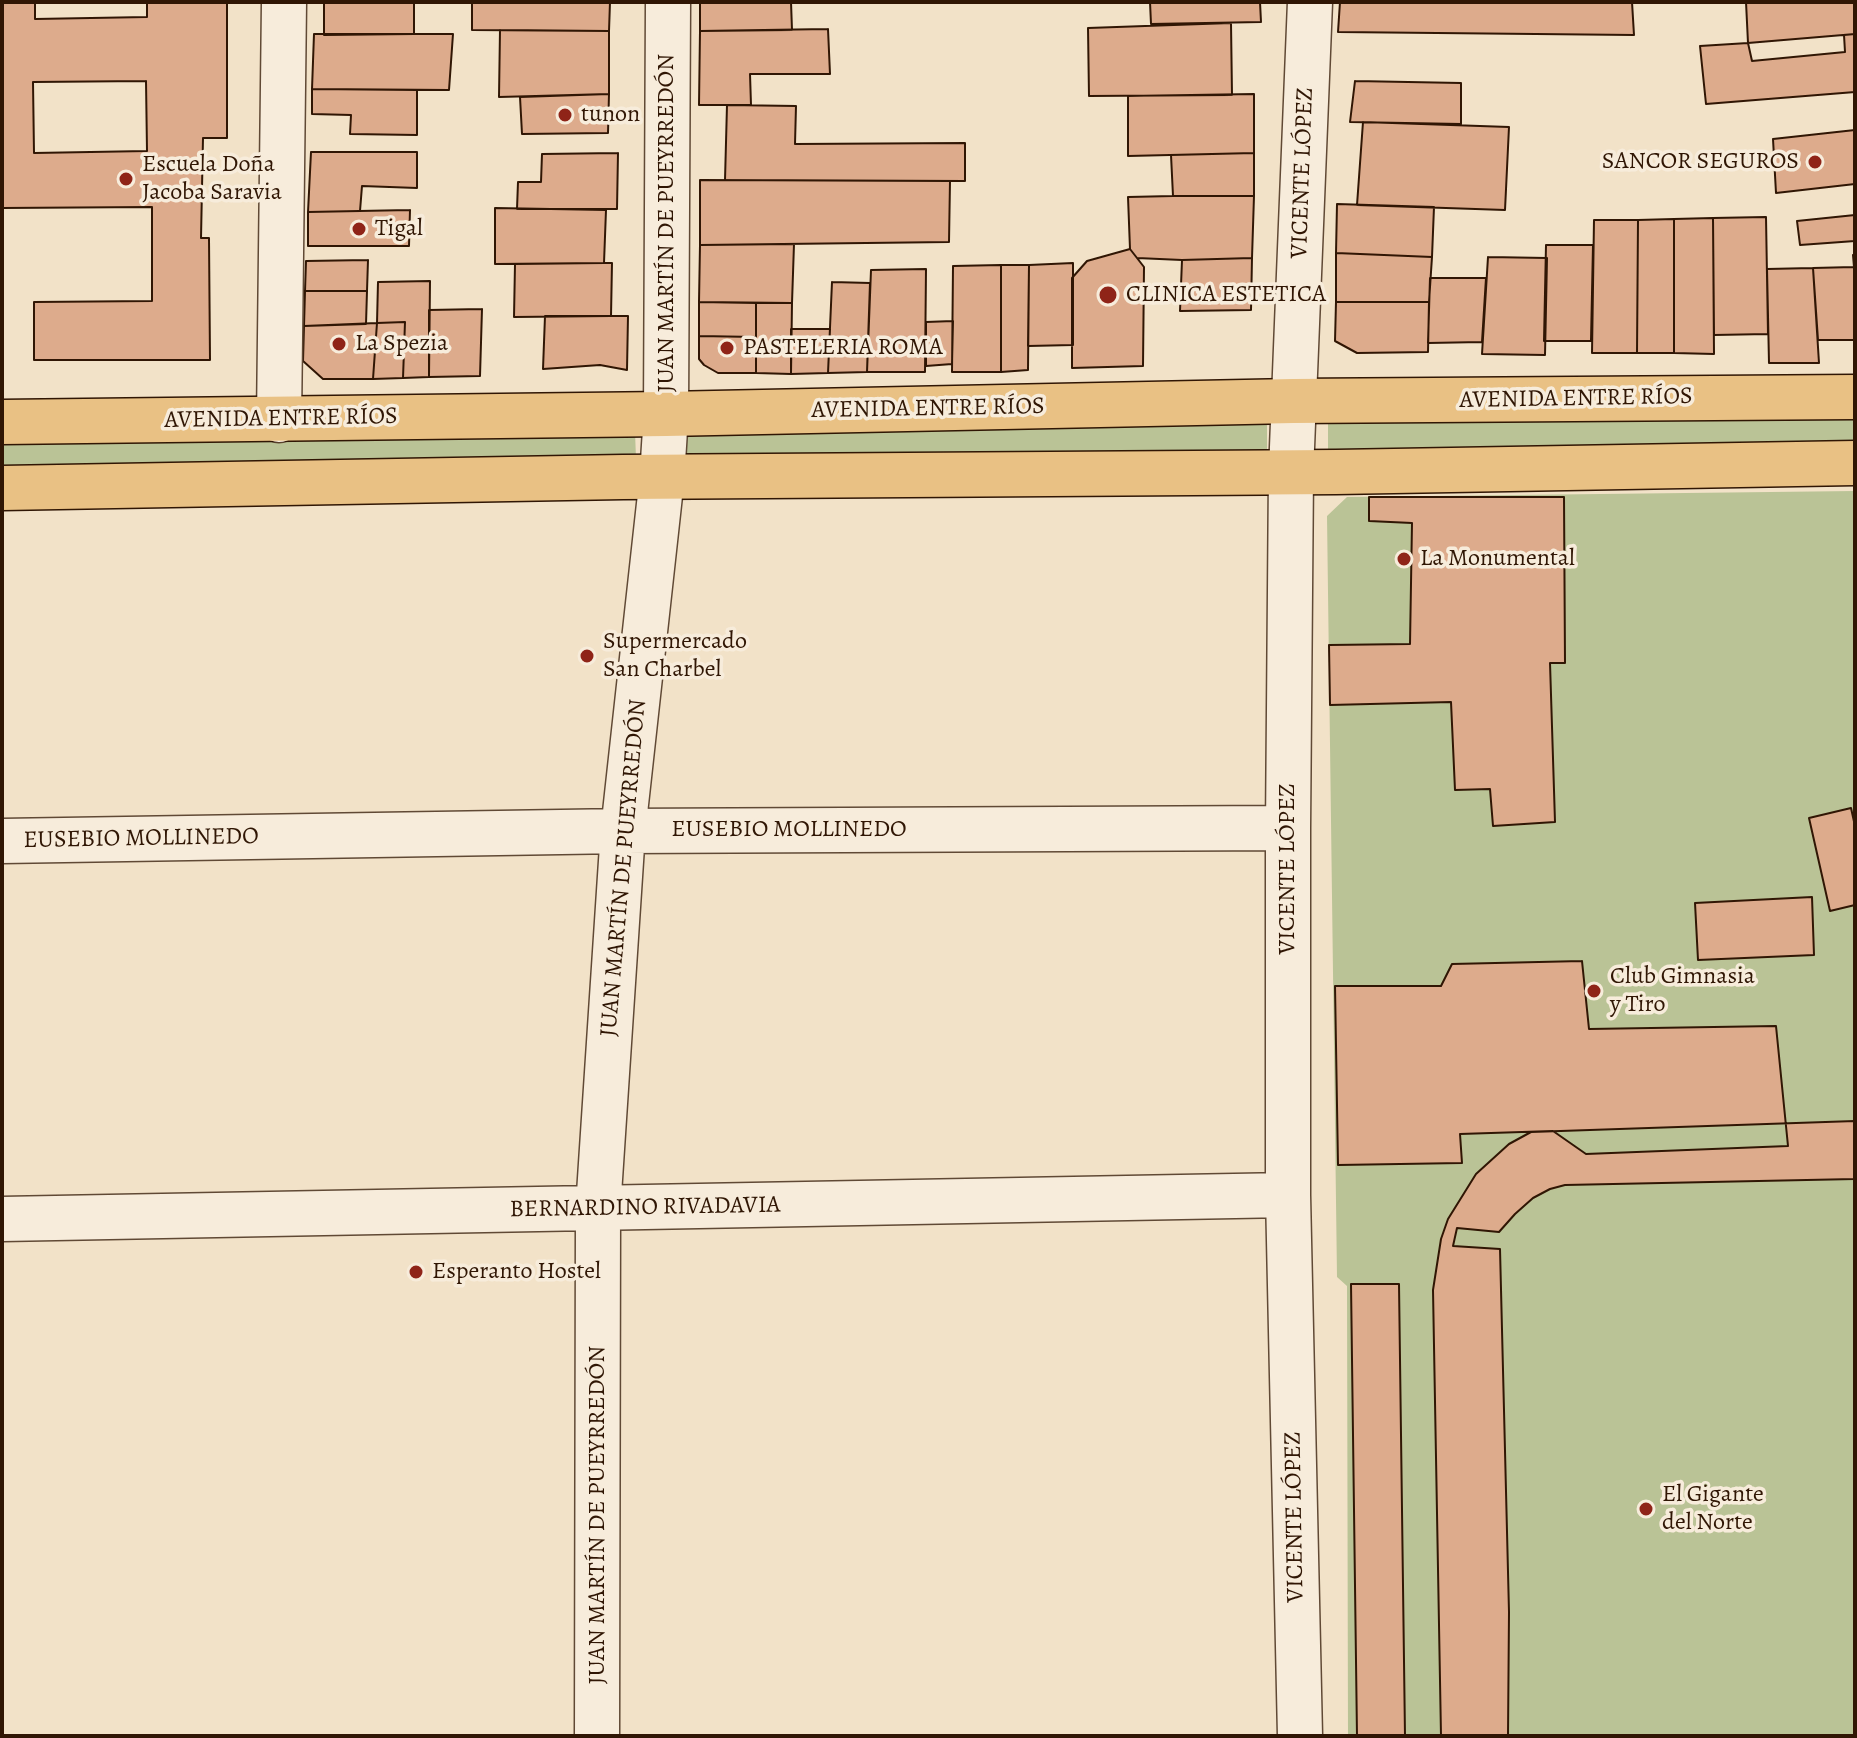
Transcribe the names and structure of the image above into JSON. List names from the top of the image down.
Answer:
{
  "streets": {
    "main road": ["AVENIDA ENTRE RÍOS"],
    "street": [
      "VICENTE LÓPEZ",
      "JUAN MARTÍN DE PUEYRREDÓN",
      "EUSEBIO MOLLINEDO",
      "BERNARDINO RIVADAVIA"
    ]
  },
  "crossings": [
    ["VICENTE LÓPEZ", "AVENIDA ENTRE RÍOS"],
    ["VICENTE LÓPEZ", "EUSEBIO MOLLINEDO"],
    ["VICENTE LÓPEZ", "BERNARDINO RIVADAVIA"],
    ["JUAN MARTÍN DE PUEYRREDÓN", "AVENIDA ENTRE RÍOS"],
    ["JUAN MARTÍN DE PUEYRREDÓN", "EUSEBIO MOLLINEDO"],
    ["JUAN MARTÍN DE PUEYRREDÓN", "BERNARDINO RIVADAVIA"]
  ],
  "places": [
    "tunon",
    "SANCOR SEGUROS",
    "Escuela Doña Jacoba Saravia",
    "Tigal",
    "CLINICA ESTETICA",
    "La Spezia",
    "PASTELERIA ROMA",
    "La Monumental",
    "Supermercado San Charbel",
    "Club Gimnasia y Tiro",
    "Esperanto Hostel",
    "El Gigante del Norte"
  ]
}
